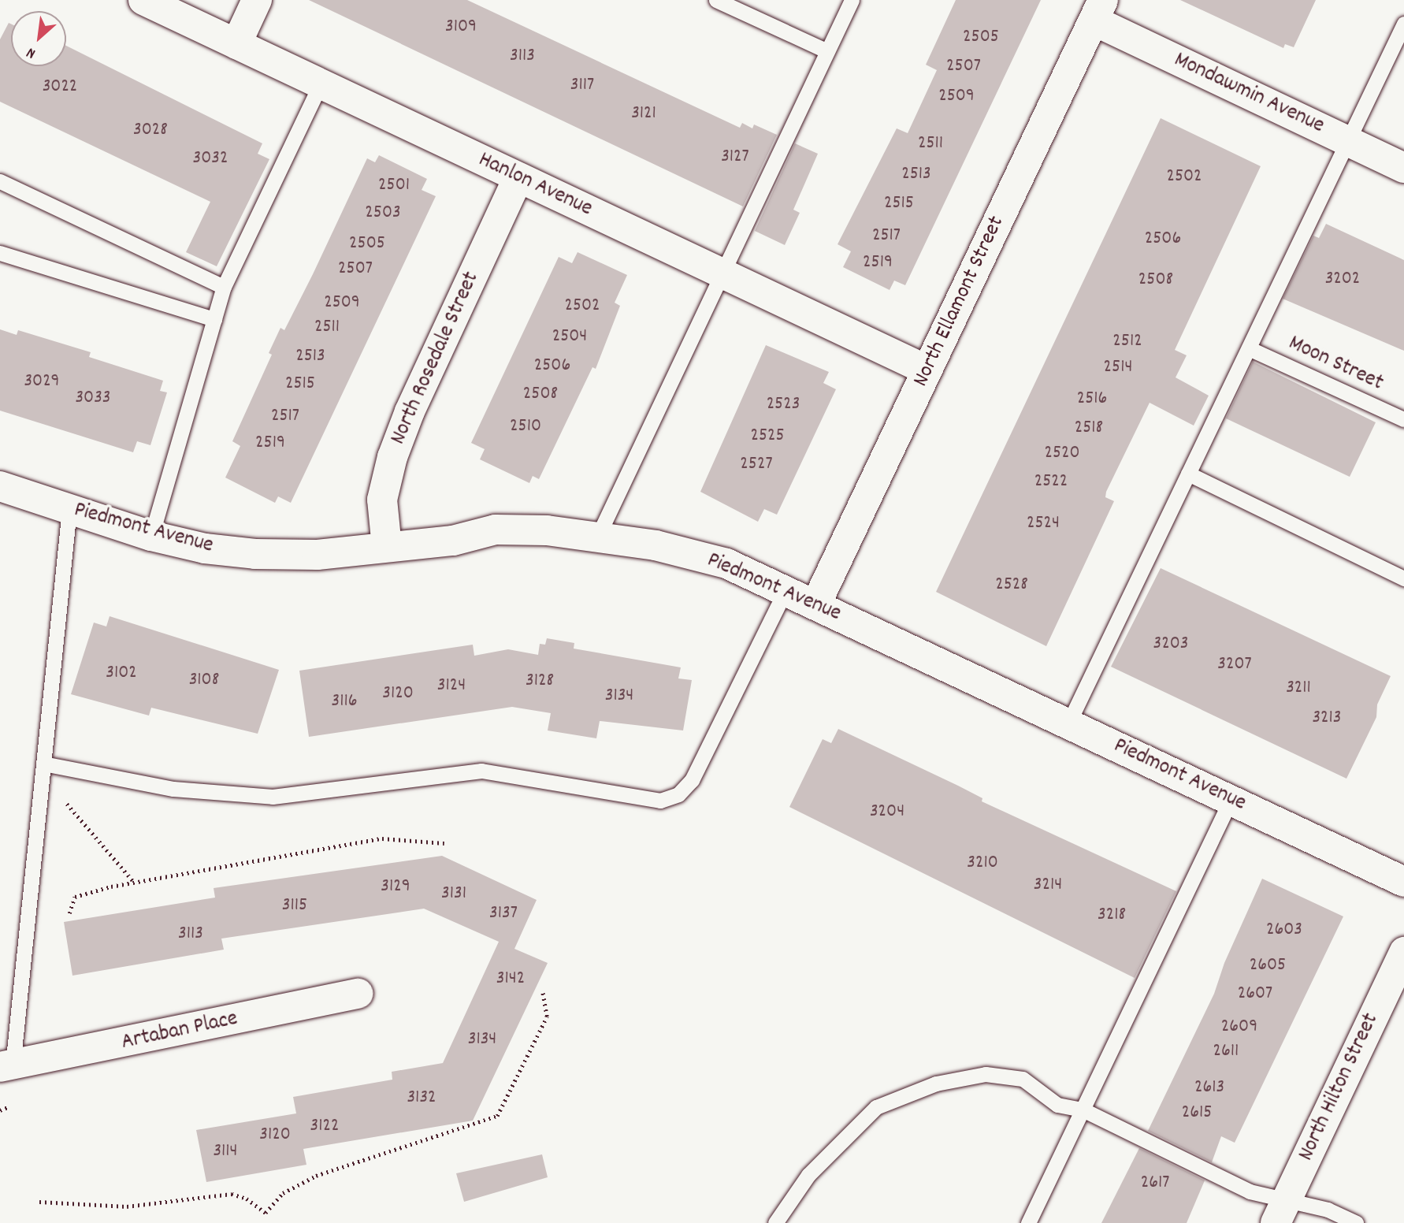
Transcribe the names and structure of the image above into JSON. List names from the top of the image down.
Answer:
{
  "streets": {
    "street": [
      "Mondawmin Avenue",
      "Hanlon Avenue",
      "North Ellamont Street",
      "North Rosedale Street",
      "Piedmont Avenue",
      "Artaban Place",
      "North Hilton Street"
    ],
    "lane": ["Moon Street"]
  },
  "crossings": [
    ["Mondawmin Avenue", "North Ellamont Street"],
    ["Hanlon Avenue", "North Ellamont Street"],
    ["Hanlon Avenue", "North Rosedale Street"],
    ["North Ellamont Street", "Piedmont Avenue"],
    ["North Rosedale Street", "Piedmont Avenue"]
  ],
  "house_numbers": [
    "3109",
    "2505",
    "3113",
    "2507",
    "3117",
    "3022",
    "2509",
    "3121",
    "3028",
    "2511",
    "3127",
    "3032",
    "2513",
    "2502",
    "2501",
    "2515",
    "2503",
    "2517",
    "2506",
    "2505",
    "2519",
    "2507",
    "3202",
    "2508",
    "2509",
    "2502",
    "2511",
    "2504",
    "2512",
    "2513",
    "2506",
    "2514",
    "3029",
    "2515",
    "2508",
    "3033",
    "2516",
    "2523",
    "2517",
    "2510",
    "2518",
    "2525",
    "2519",
    "2520",
    "2527",
    "2522",
    "2524",
    "2528",
    "3203",
    "3207",
    "3102",
    "3108",
    "3128",
    "3124",
    "3211",
    "3120",
    "3134",
    "3116",
    "3213",
    "3204",
    "3210",
    "3214",
    "3129",
    "3131",
    "3115",
    "3137",
    "3218",
    "2603",
    "3113",
    "2605",
    "3142",
    "2607",
    "2609",
    "3134",
    "2611",
    "2613",
    "3132",
    "2615",
    "3122",
    "3120",
    "3114",
    "2617"
  ],
  "north": "bottom left"
}
